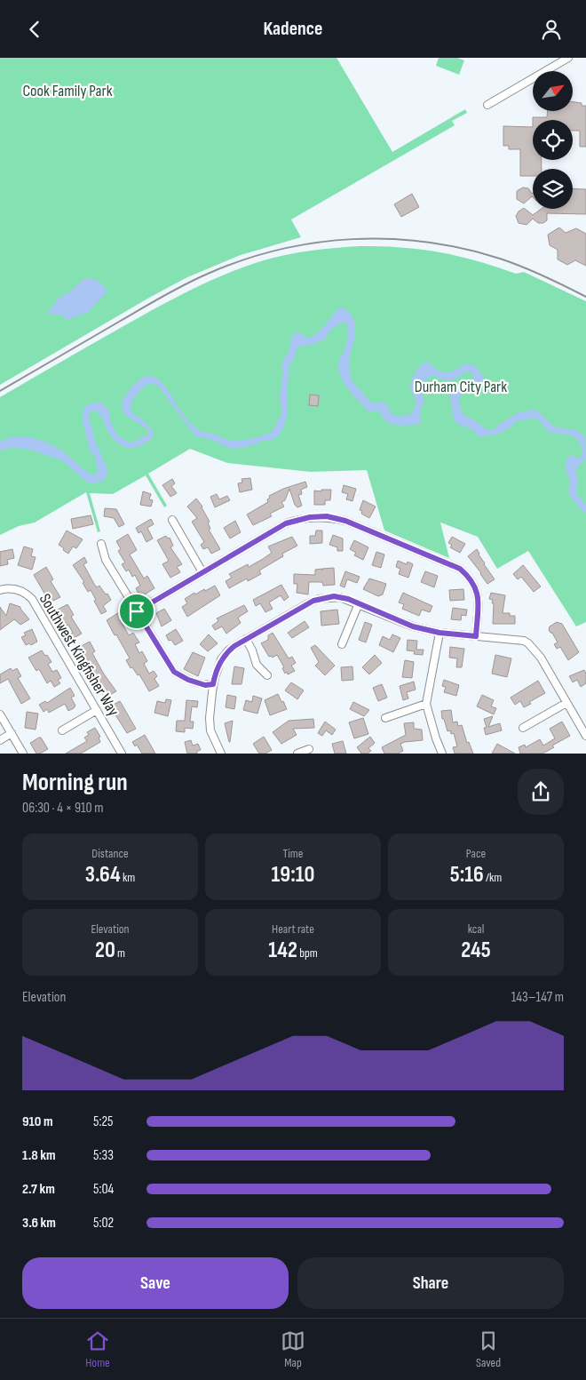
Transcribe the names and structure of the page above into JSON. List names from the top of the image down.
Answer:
{
  "streets": {
    "street": ["Southwest Kingfisher Way"]
  },
  "parks": ["Cook Family Park", "Durham City Park"],
  "north": "top right",
  "page": {
    "header": "Kadence",
    "heading": ["Morning run", "06:30 · 4 × 910 m"],
    "stats": [
      ["Distance", "3.64 km"],
      ["Time", "19:10"],
      ["Pace", "5:16 /km"],
      ["Elevation", "20 m"],
      ["Heart rate", "142 bpm"],
      ["kcal", "245"]
    ],
    "chart": ["Elevation", "143–147 m"],
    "list": [
      {
        "name": "910 m",
        "note": "5:25"
      },
      {
        "name": "1.8 km",
        "note": "5:33"
      },
      {
        "name": "2.7 km",
        "note": "5:04"
      },
      {
        "name": "3.6 km",
        "note": "5:02"
      }
    ],
    "buttons": ["Save", "Share"],
    "tabs": ["Home", "Map", "Saved"]
  }
}
